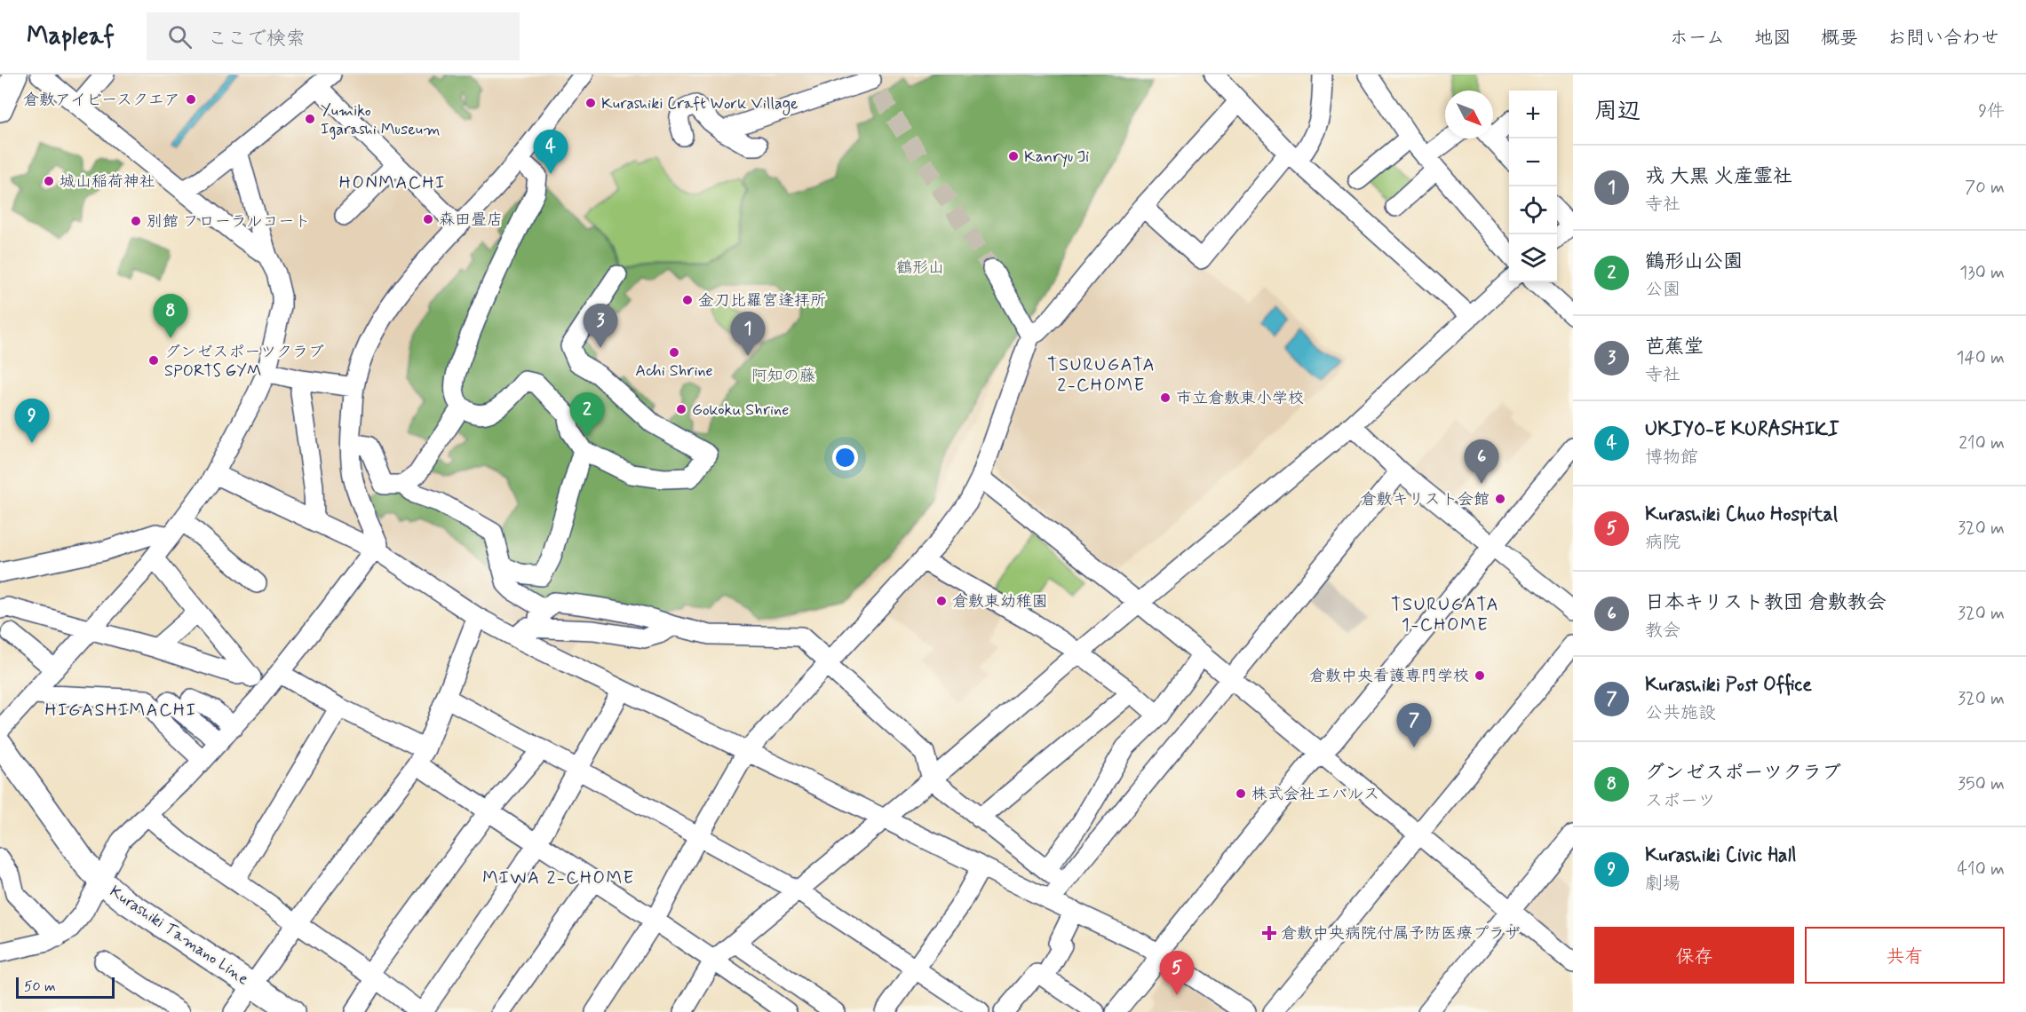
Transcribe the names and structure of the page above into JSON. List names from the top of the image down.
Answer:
{
  "streets": {
    "main road": ["Kurashiki Tamano Line"]
  },
  "districts": [
    "HONMACHI",
    "TSURUGATA 2-CHOME",
    "TSURUGATA 1-CHOME",
    "HIGASHIMACHI",
    "MIWA 2-CHOME"
  ],
  "parks": ["鶴形山", "阿知の藤"],
  "places": {
    "other": [
      "倉敷アイビースクエア",
      "Kurashiki Craft Work Village",
      "Yumiko Igarashi Museum",
      "Kanryu Ji",
      "城山稲荷神社",
      "森田畳店",
      "別館 フローラルコート",
      "金刀比羅宮逢拝所",
      "Achi Shrine",
      "グンゼスポーツクラブ SPORTS GYM",
      "市立倉敷東小学校",
      "Gokoku Shrine",
      "倉敷キリスト会館",
      "倉敷東幼稚園",
      "倉敷中央看護専門学校",
      "株式会社エバルス"
    ],
    "health": ["倉敷中央病院付属予防医療プラザ"]
  },
  "scale_bar": "50 m",
  "north": "bottom right",
  "page": {
    "header": "Mapleaf",
    "search": "ここで検索",
    "nav": [
      "ホーム",
      "地図",
      "概要",
      "お問い合わせ"
    ],
    "heading": ["周辺", "9件"],
    "map_buttons": ["+", "−"],
    "pins": [
      "4",
      "8",
      "3",
      "1",
      "2",
      "9",
      "6",
      "7",
      "5"
    ],
    "list": [
      {
        "mark": "1",
        "name": "戎 大黒 火産霊社",
        "note": "寺社",
        "value": "70 m"
      },
      {
        "mark": "2",
        "name": "鶴形山公園",
        "note": "公園",
        "value": "130 m"
      },
      {
        "mark": "3",
        "name": "芭蕉堂",
        "note": "寺社",
        "value": "140 m"
      },
      {
        "mark": "4",
        "name": "UKIYO-E KURASHIKI",
        "note": "博物館",
        "value": "210 m"
      },
      {
        "mark": "5",
        "name": "Kurashiki Chuo Hospital",
        "note": "病院",
        "value": "320 m"
      },
      {
        "mark": "6",
        "name": "日本キリスト教団 倉敷教会",
        "note": "教会",
        "value": "320 m"
      },
      {
        "mark": "7",
        "name": "Kurashiki Post Office",
        "note": "公共施設",
        "value": "320 m"
      },
      {
        "mark": "8",
        "name": "グンゼスポーツクラブ",
        "note": "スポーツ",
        "value": "350 m"
      },
      {
        "mark": "9",
        "name": "Kurashiki Civic Hall",
        "note": "劇場",
        "value": "410 m"
      }
    ],
    "buttons": ["保存", "共有"],
    "scale": "50 m"
  }
}
